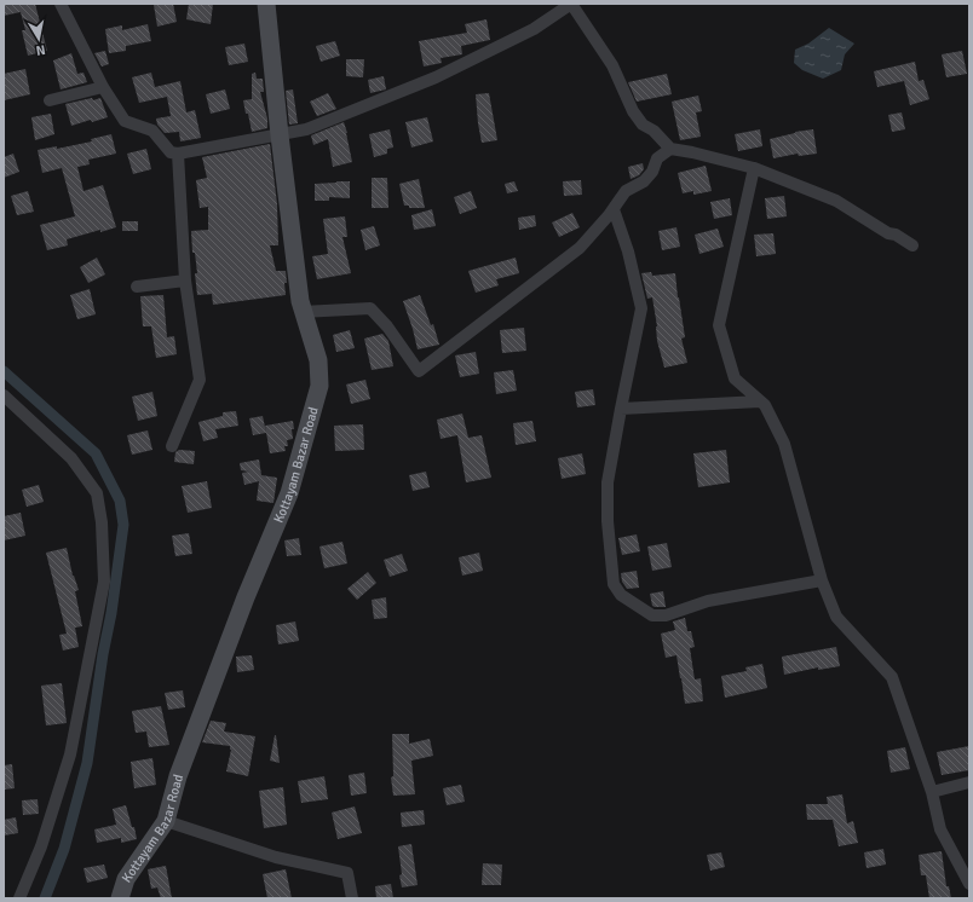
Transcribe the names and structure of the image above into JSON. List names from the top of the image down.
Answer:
{
  "streets": {
    "main road": ["Kottayam Bazar Road"]
  },
  "north": "bottom"
}
